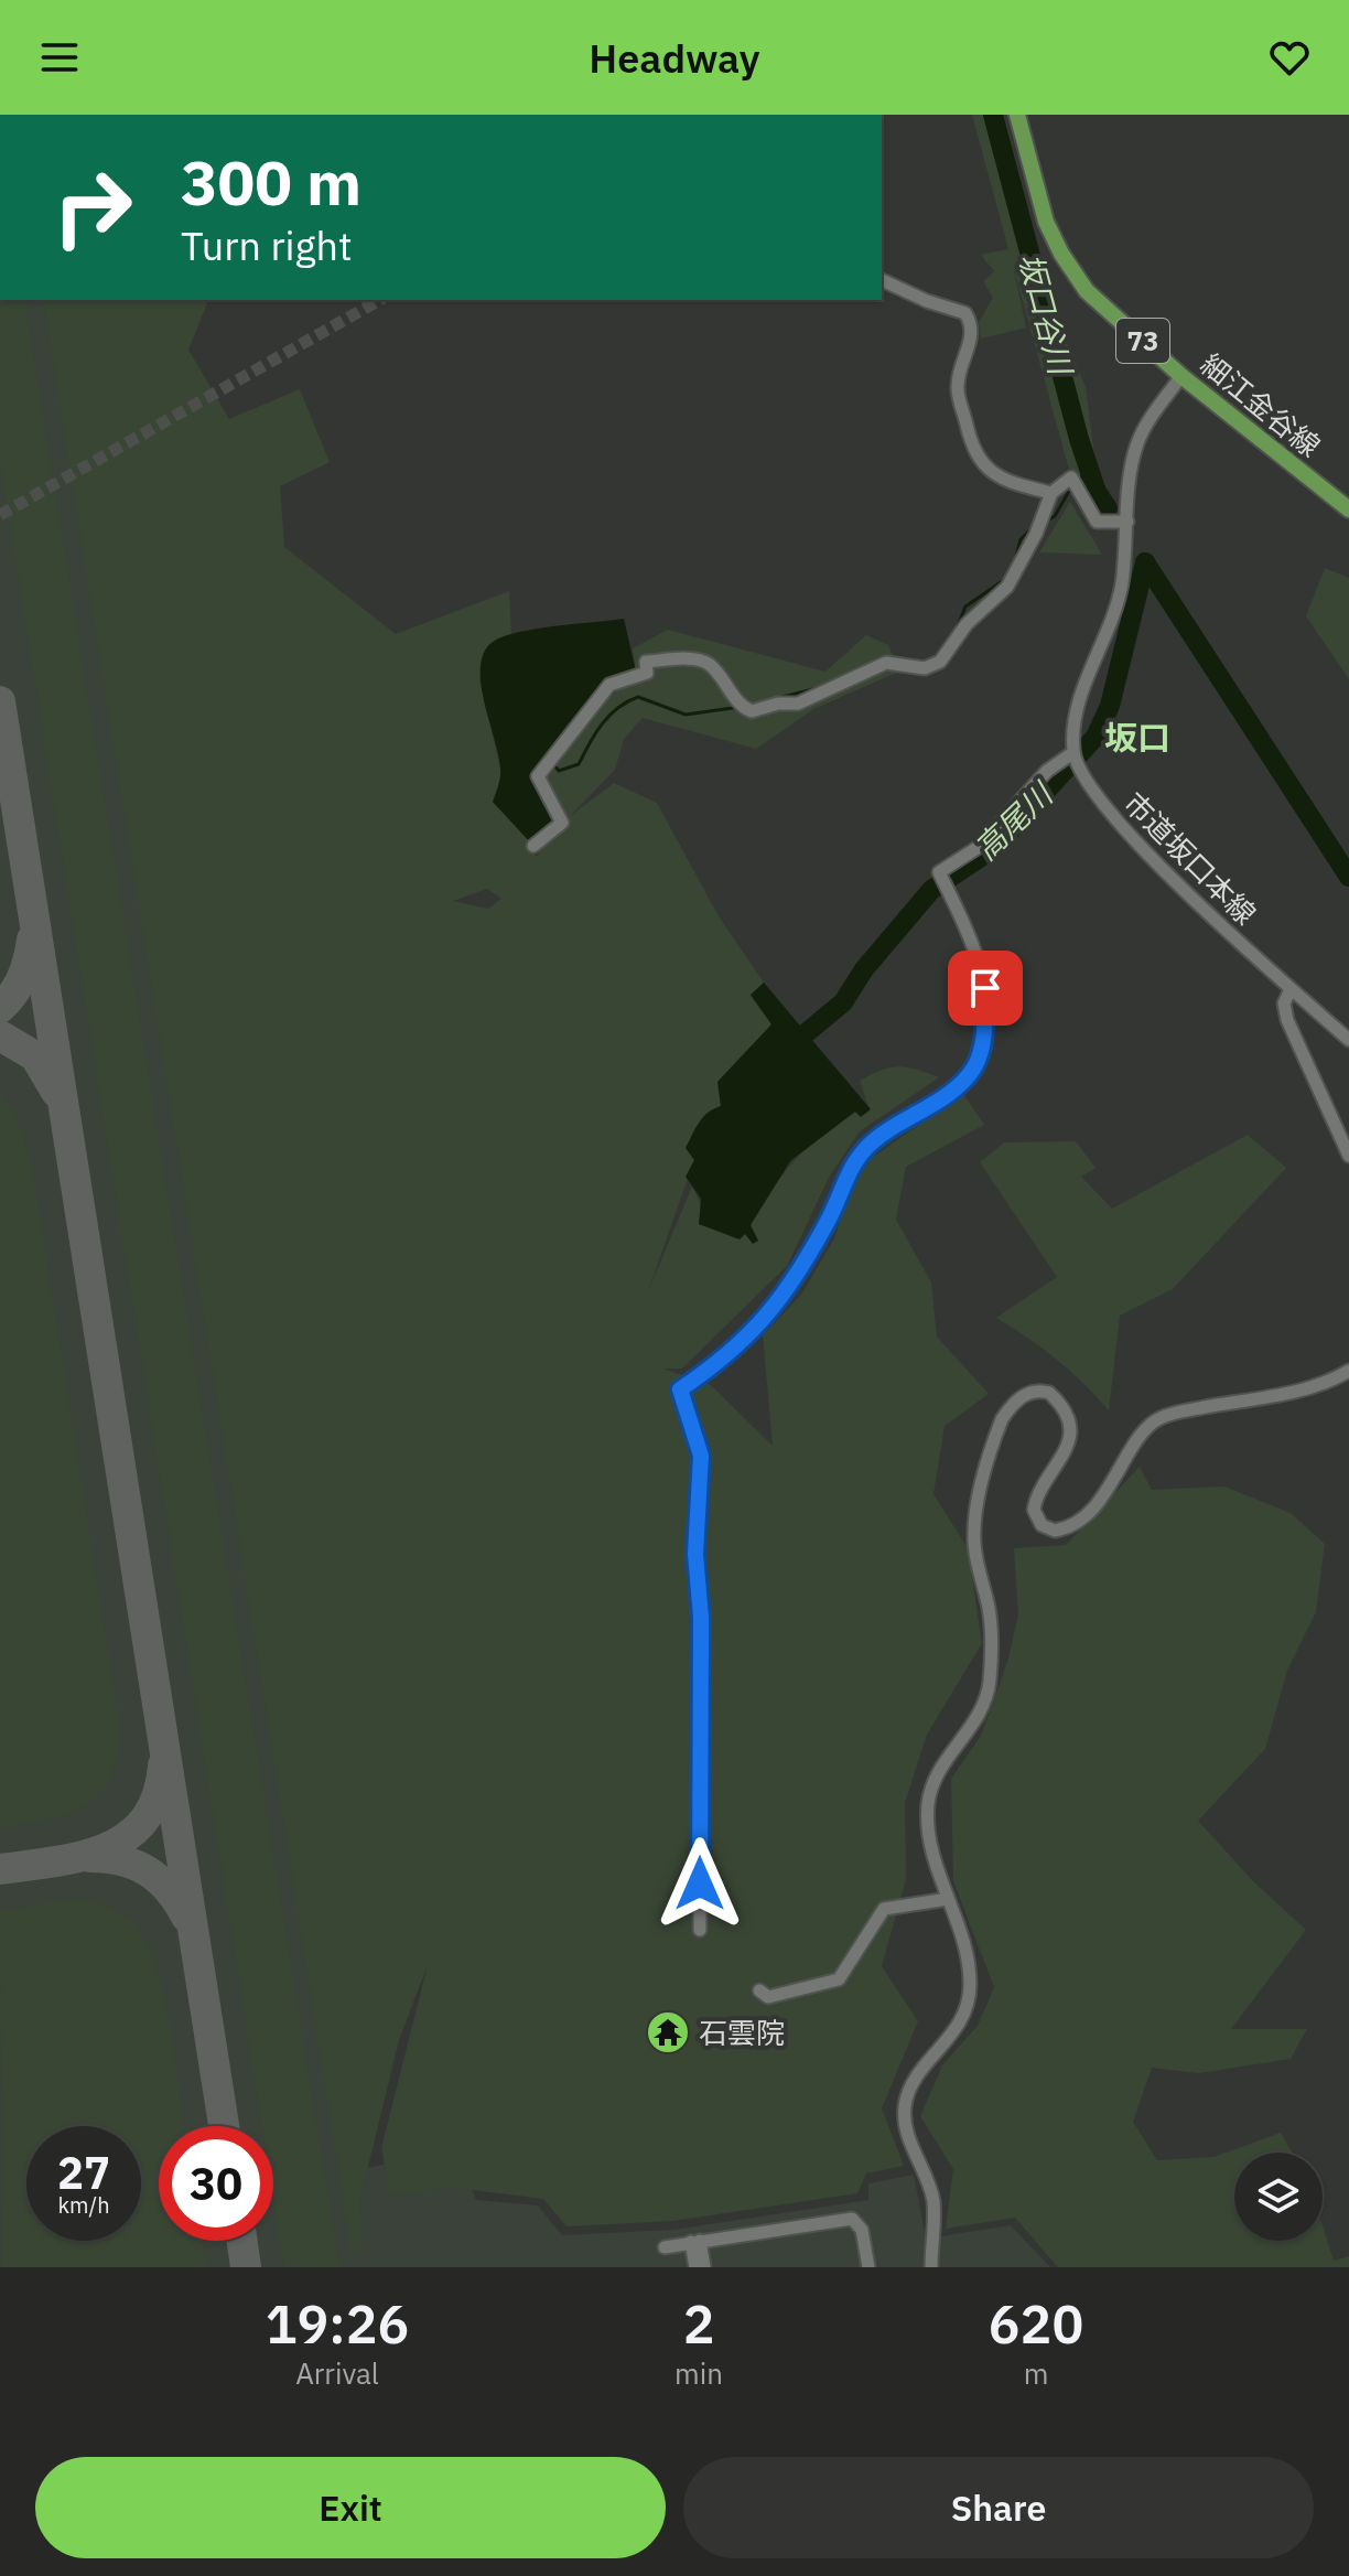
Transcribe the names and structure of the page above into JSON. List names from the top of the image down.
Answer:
{
  "streets": {
    "main road": ["73", "細江金谷線"],
    "street": ["市道坂口本線"]
  },
  "districts": ["坂口"],
  "water": ["坂口谷川", "高尾川"],
  "places": {
    "temple": ["石雲院"]
  },
  "page": {
    "header": "Headway",
    "turn": ["300 m", "Turn right"],
    "speed": "27 km/h",
    "limit": "30",
    "eta": [
      "19:26",
      "Arrival",
      "2",
      "min",
      "620",
      "m"
    ],
    "buttons": ["Exit", "Share"]
  }
}
